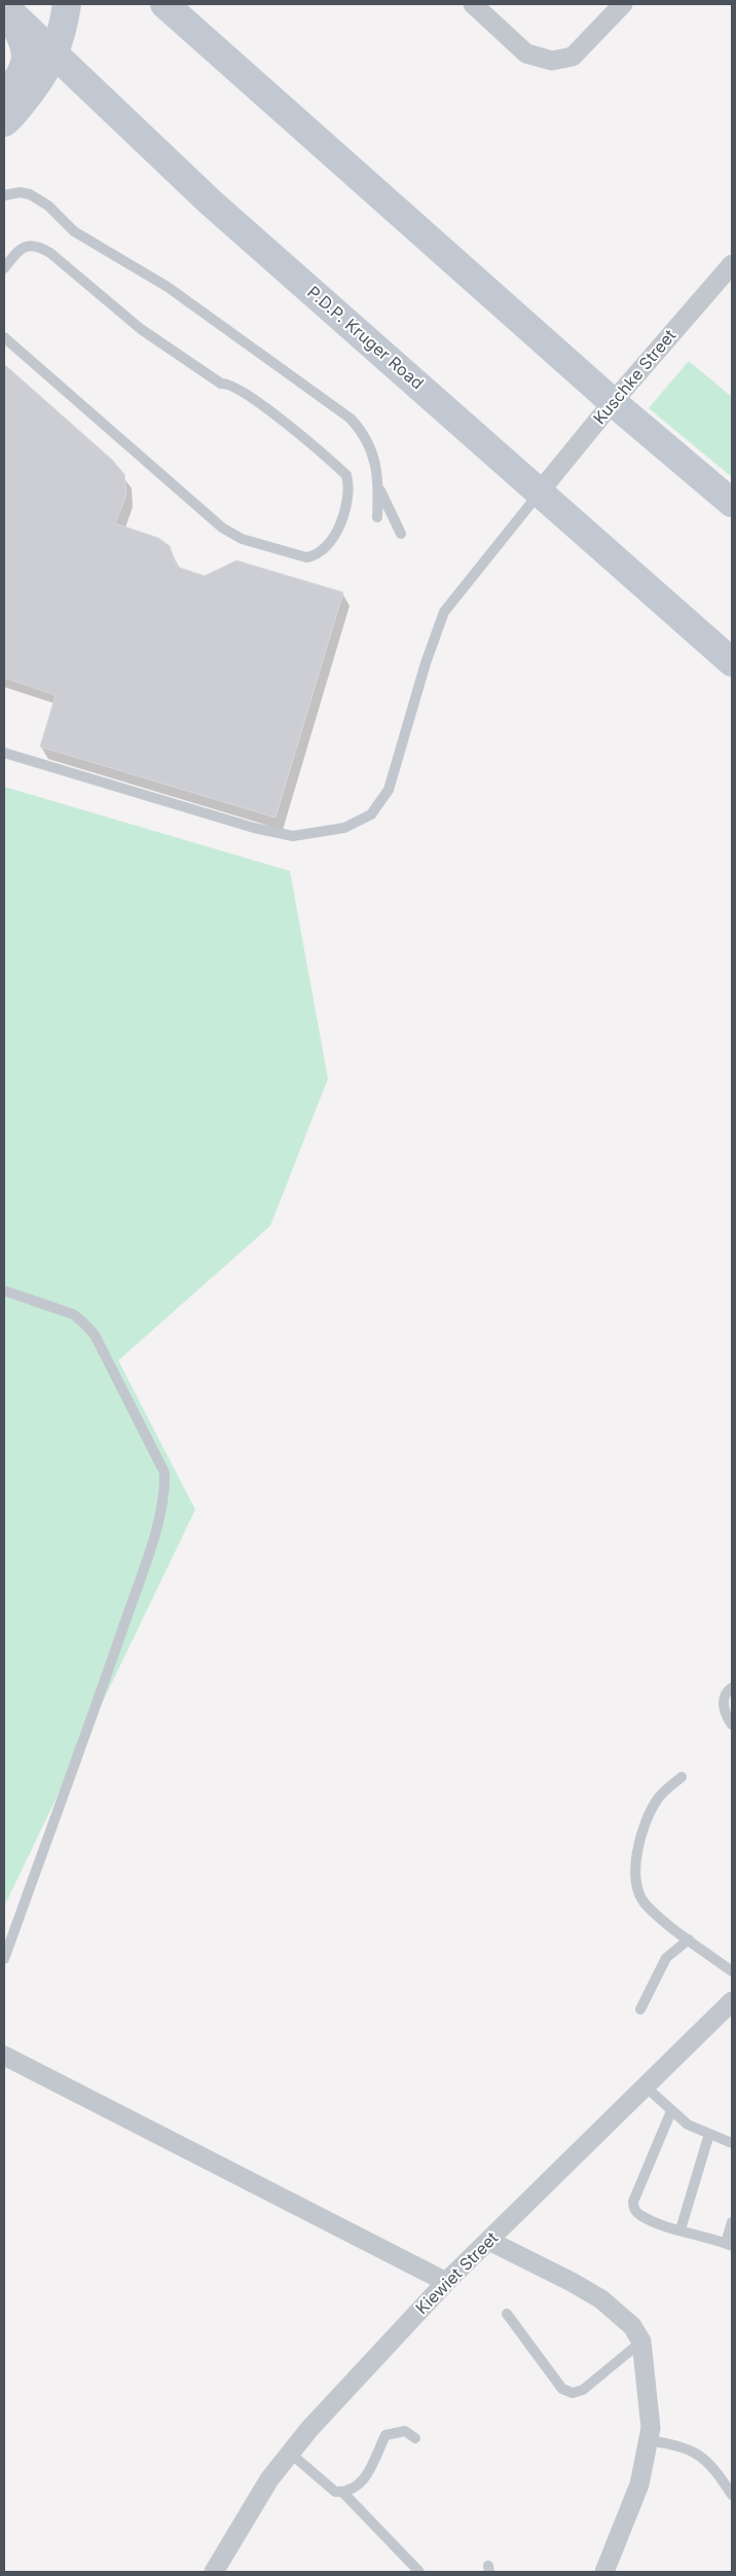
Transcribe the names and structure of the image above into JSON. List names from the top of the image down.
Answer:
{
  "streets": {
    "street": ["P.D.P. Kruger Road", "Kuschke Street", "Kiewiet Street"]
  },
  "crossings": [
    ["P.D.P. Kruger Road", "Kuschke Street"]
  ]
}
